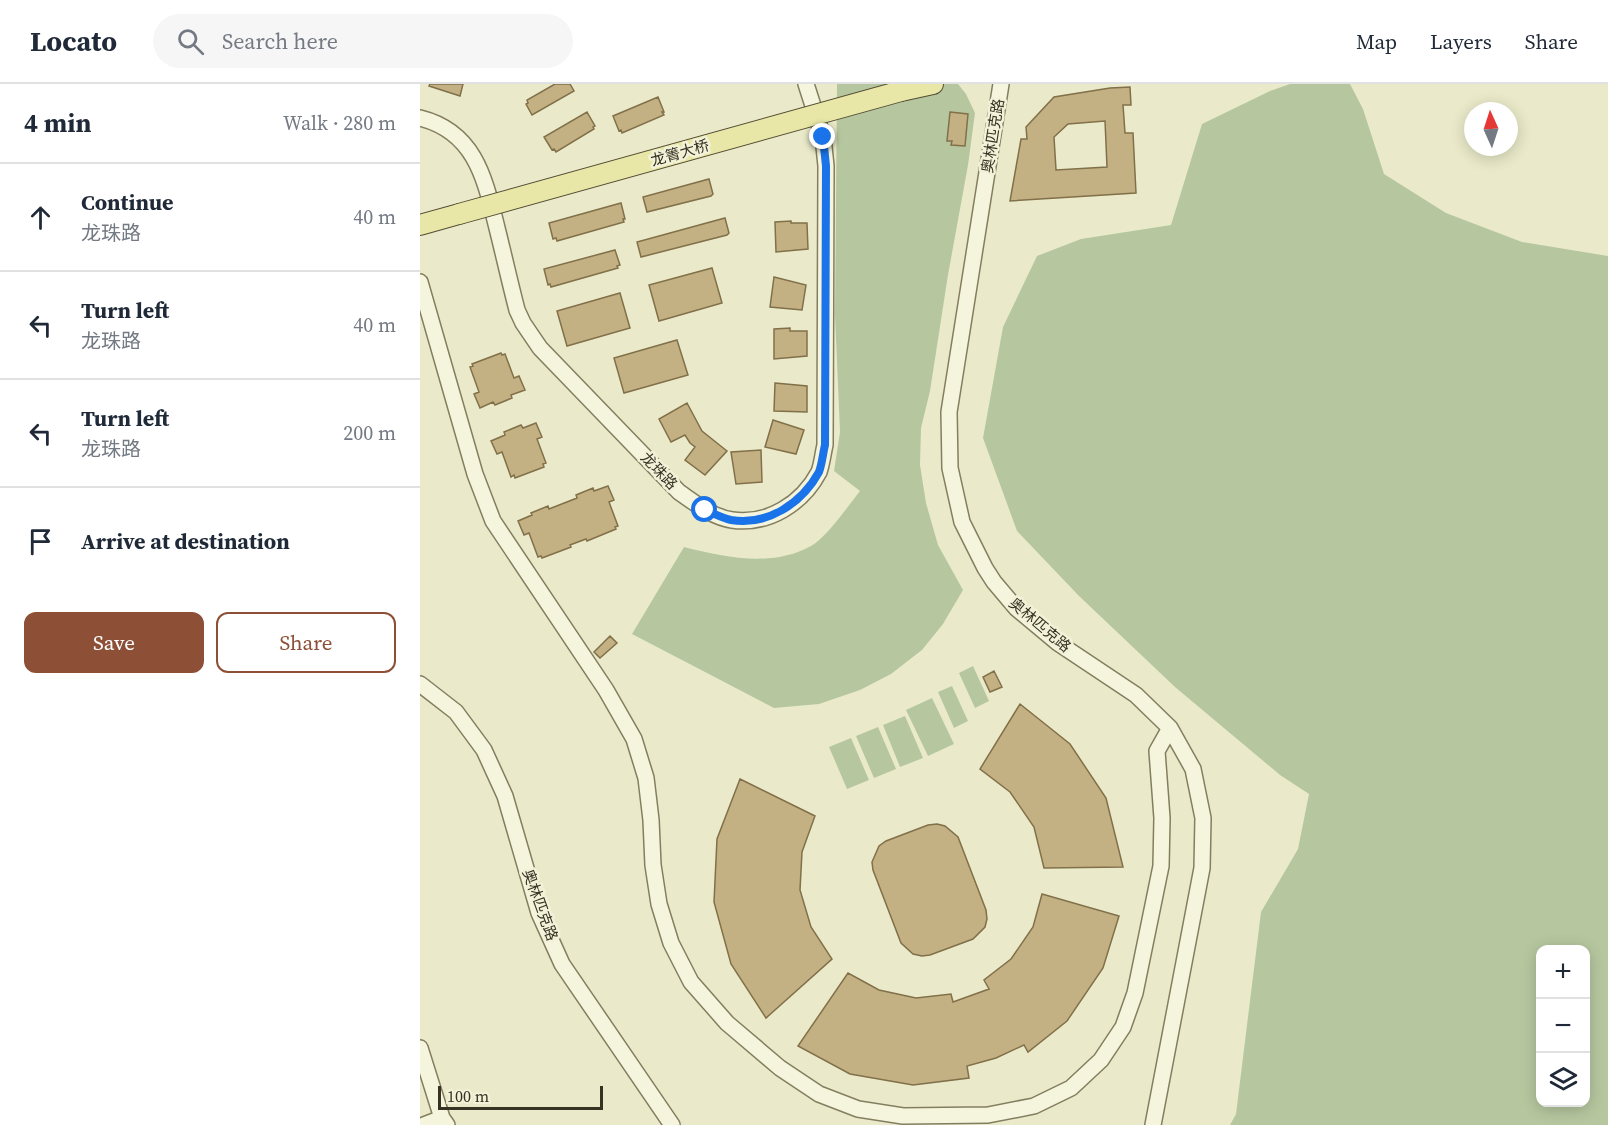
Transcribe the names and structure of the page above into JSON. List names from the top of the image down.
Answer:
{
  "streets": {
    "main road": ["龙箐大桥"],
    "street": ["奥林匹克路", "龙珠路"]
  },
  "scale_bar": "100 m",
  "north": "top",
  "page": {
    "header": "Locato",
    "search": "Search here",
    "nav": ["Map", "Layers", "Share"],
    "heading": ["4 min", "Walk · 280 m"],
    "list": [
      ["Continue", "龙珠路", "40 m"],
      ["Turn left", "龙珠路", "40 m"],
      ["Turn left", "龙珠路", "200 m"],
      "Arrive at destination"
    ],
    "buttons": ["Save", "Share"],
    "map_buttons": ["+", "−"],
    "scale": "100 m"
  }
}
